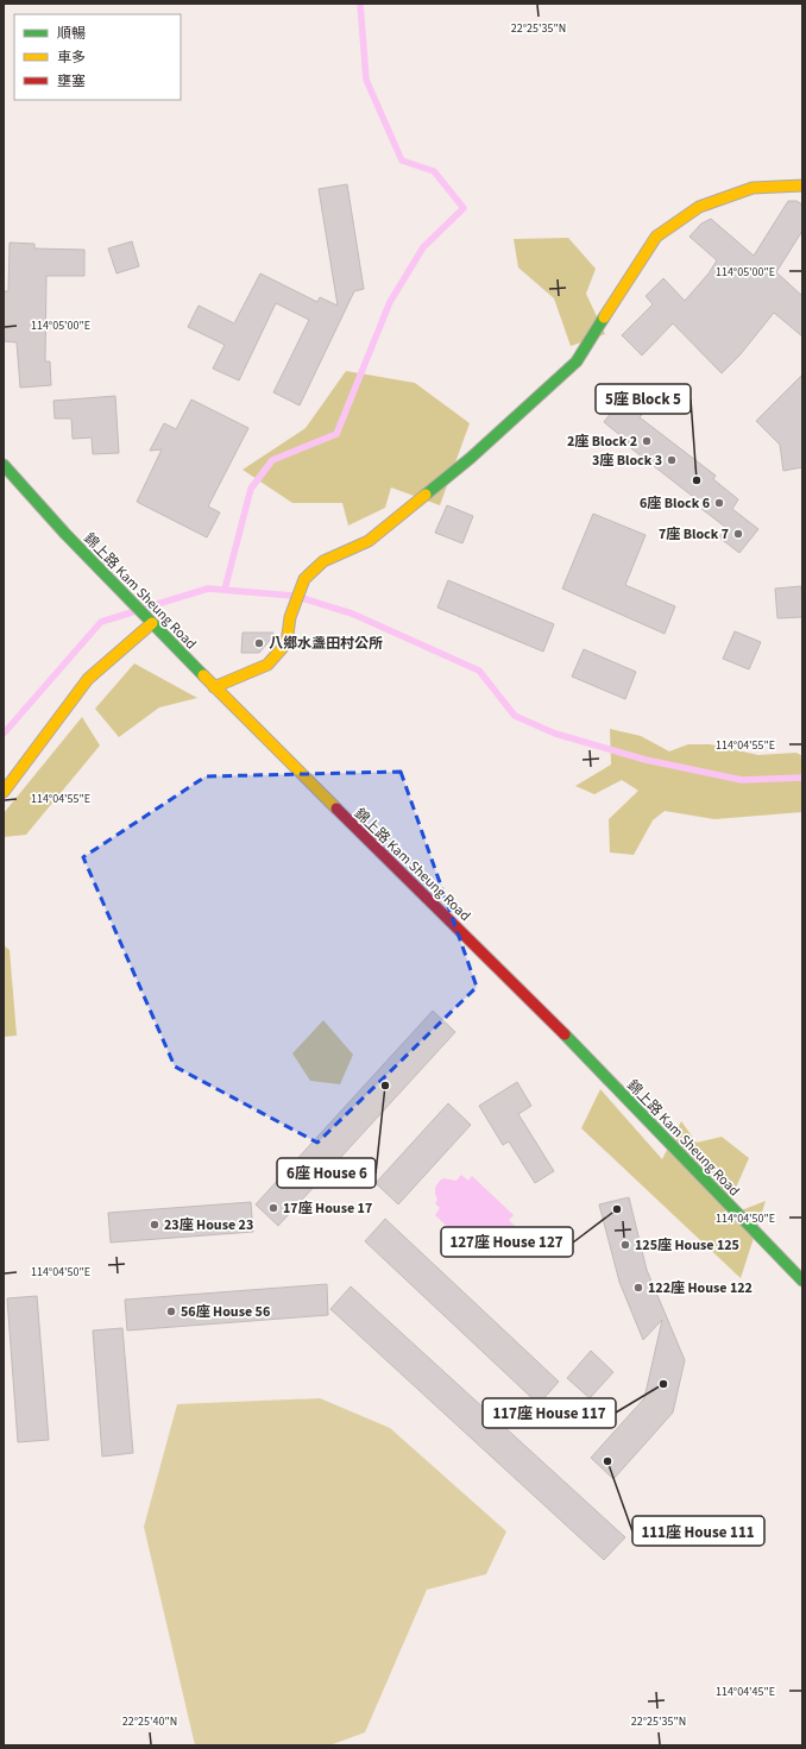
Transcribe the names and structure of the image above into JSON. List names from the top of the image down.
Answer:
{
  "streets": {
    "main road": ["錦上路 Kam Sheung Road"]
  },
  "places": [
    "2座 Block 2",
    "3座 Block 3",
    "5座 Block 5",
    "6座 Block 6",
    "7座 Block 7",
    "八鄉水盞田村公所",
    "6座 House 6",
    "17座 House 17",
    "127座 House 127",
    "23座 House 23",
    "125座 House 125",
    "122座 House 122",
    "56座 House 56",
    "117座 House 117",
    "111座 House 111"
  ],
  "legend": ["順暢", "車多", "壅塞"],
  "coordinates": [
    "22°25'35\"N",
    "114°05'00\"E",
    "114°04'55\"E",
    "114°04'50\"E",
    "114°04'45\"E",
    "22°25'40\"N"
  ]
}
